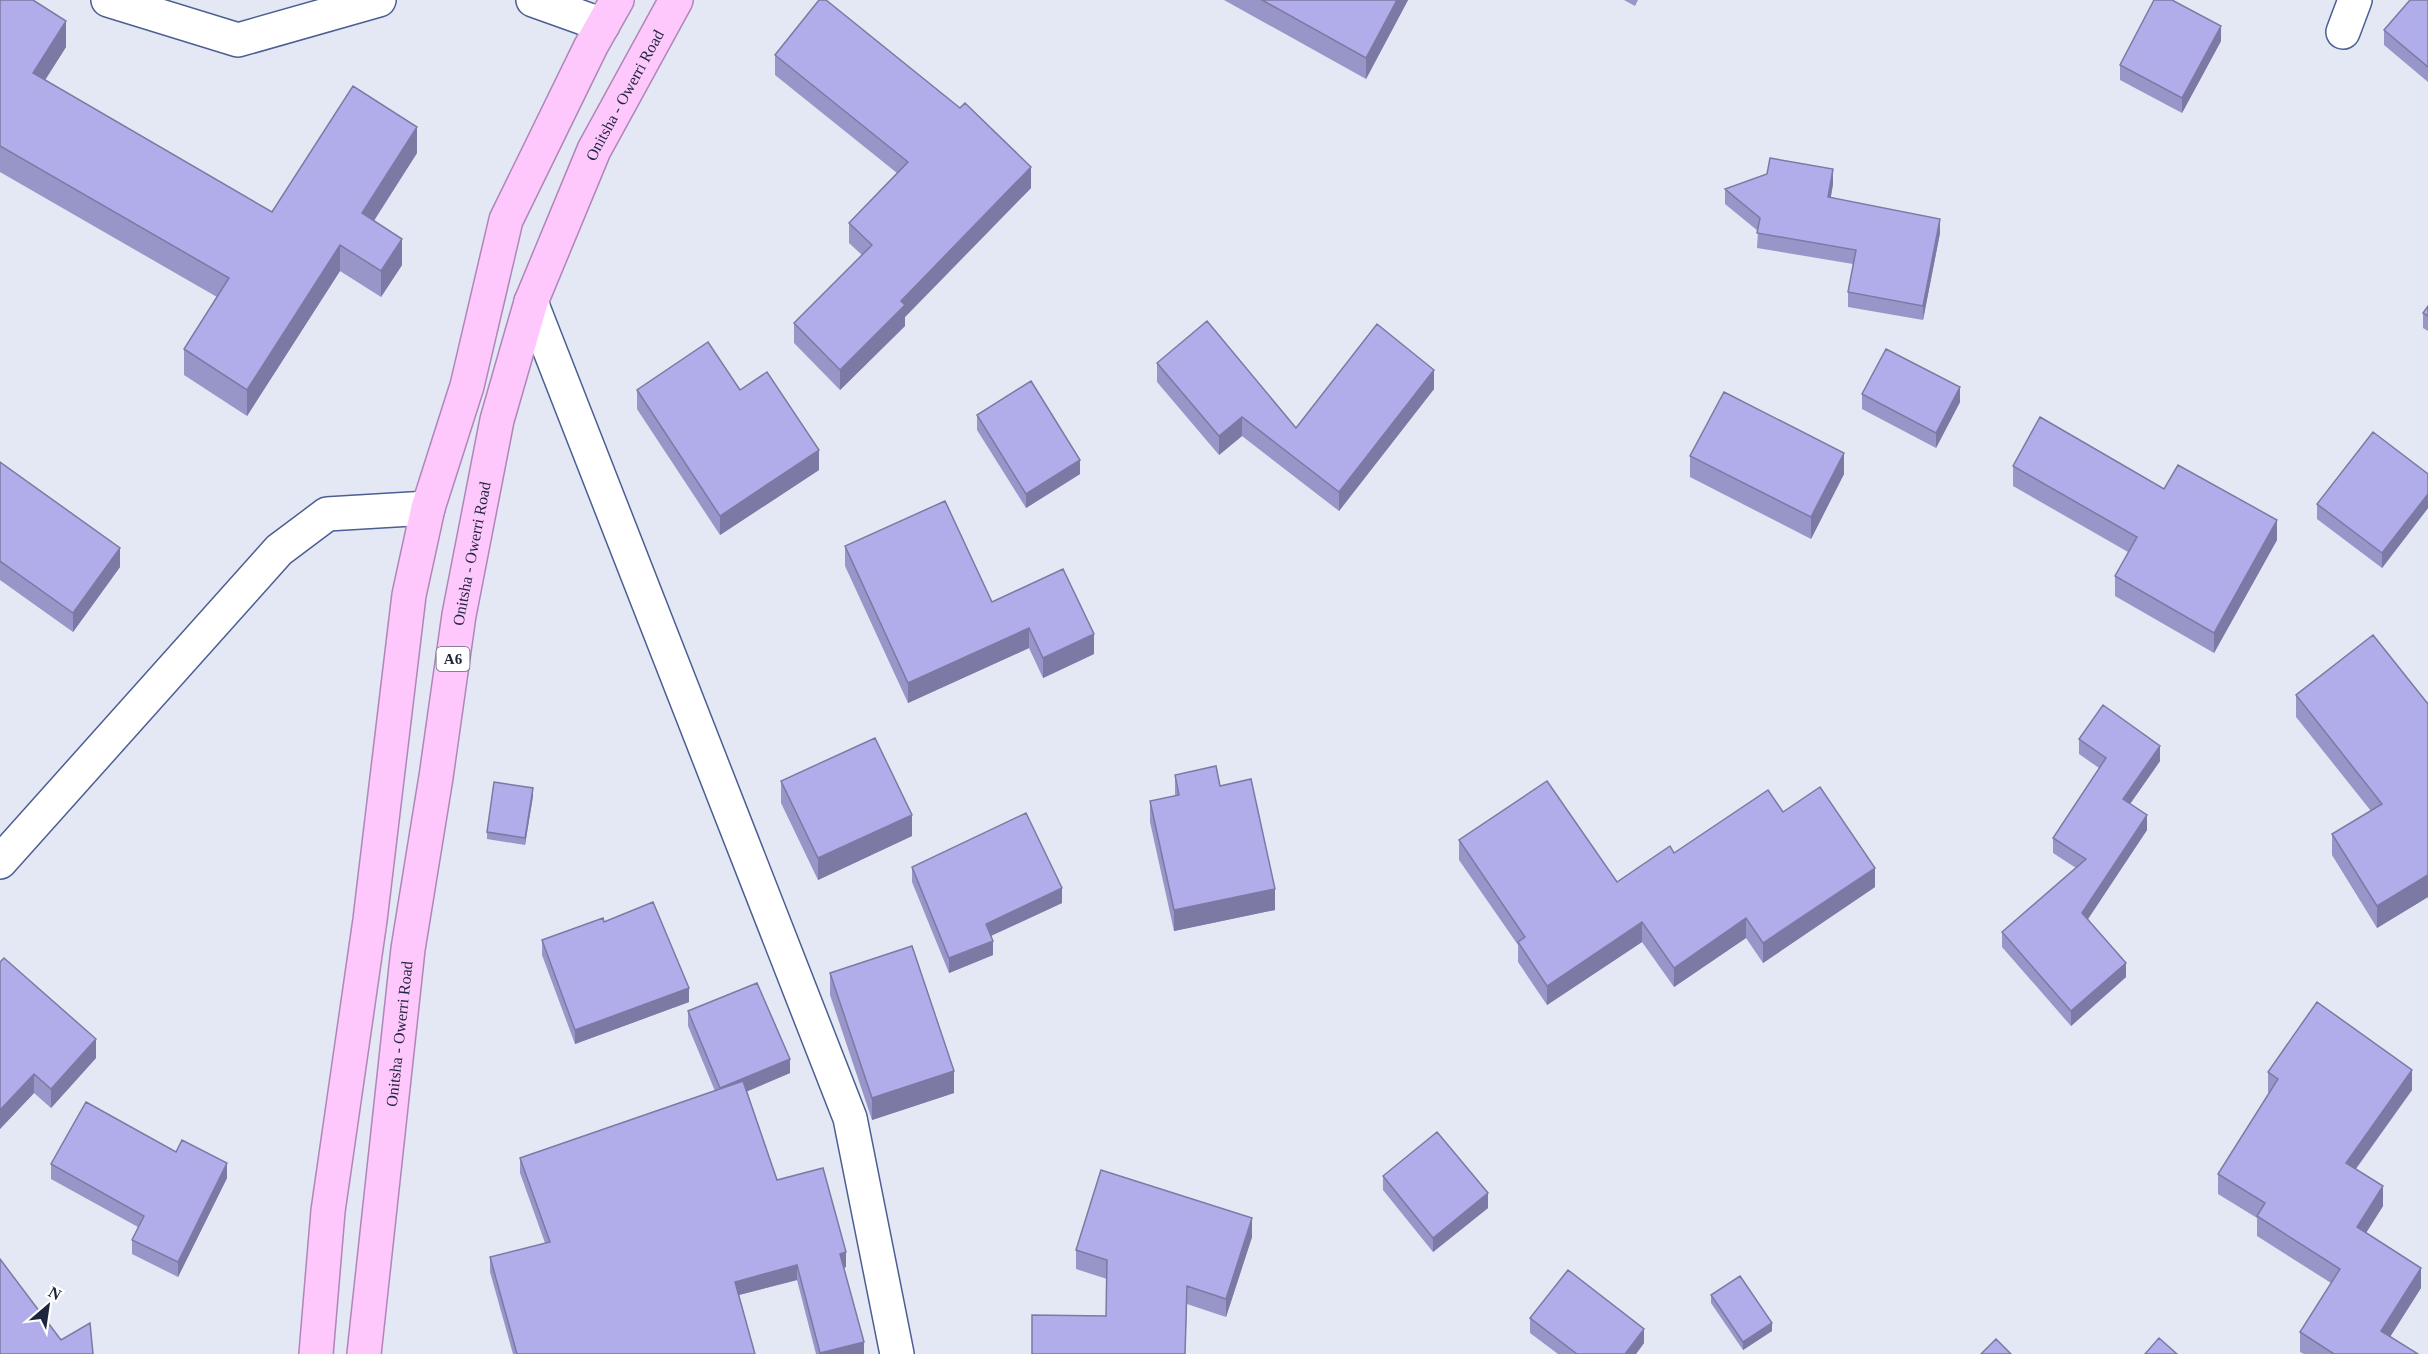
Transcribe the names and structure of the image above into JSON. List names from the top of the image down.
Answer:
{
  "streets": {
    "highway": ["Onitsha - Owerri Road", "A6"]
  },
  "north": "top right"
}
